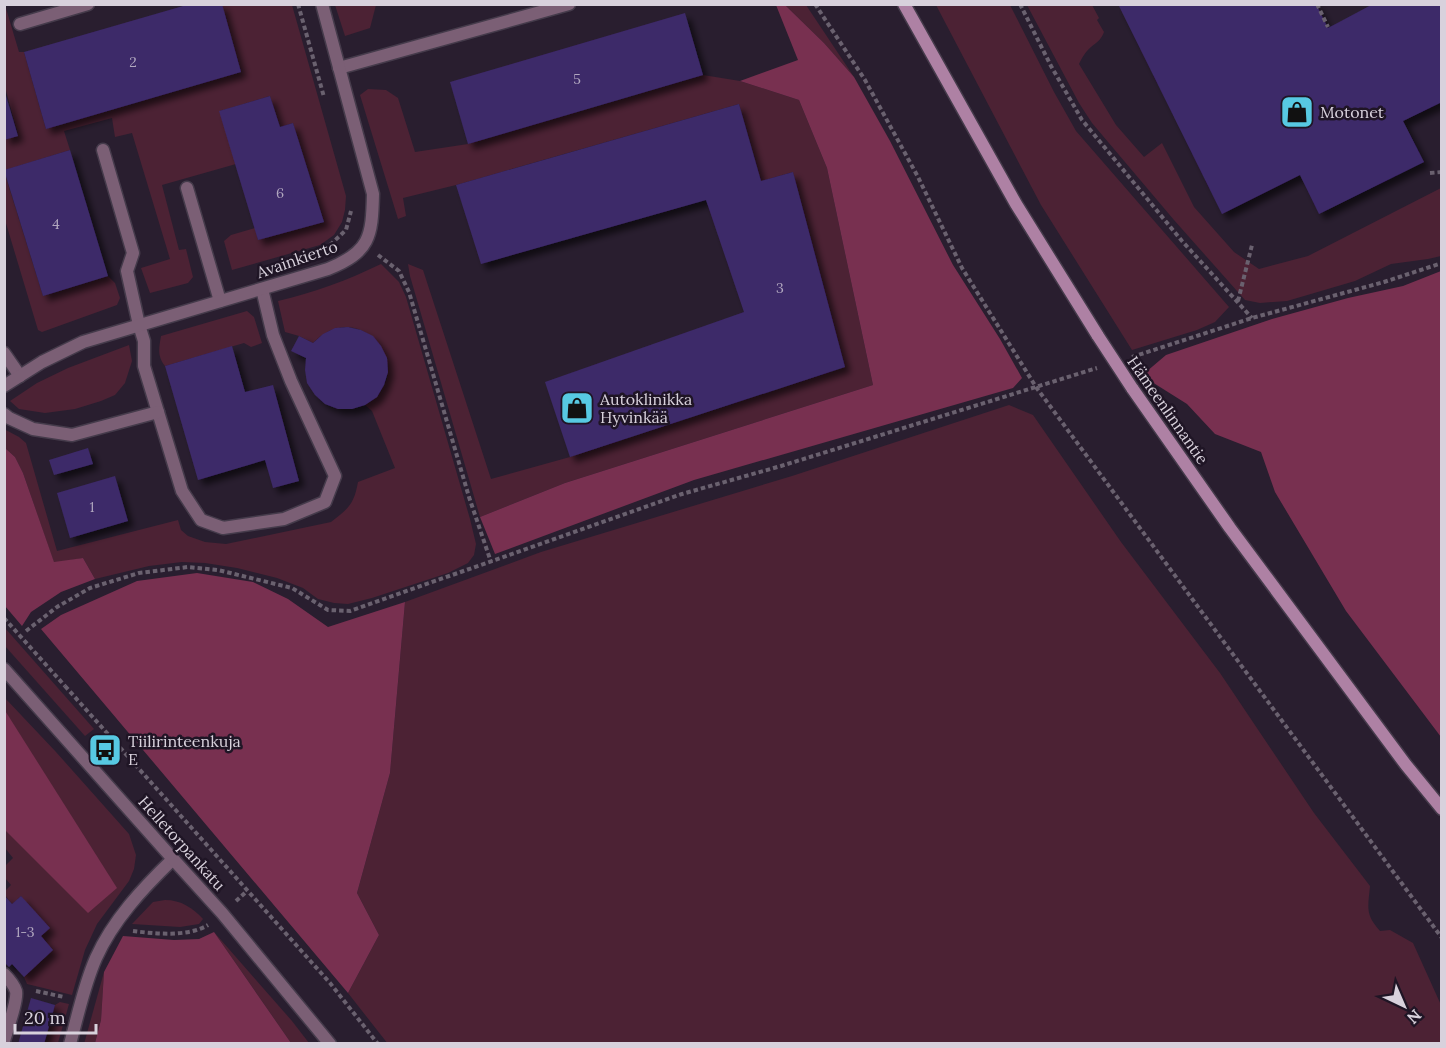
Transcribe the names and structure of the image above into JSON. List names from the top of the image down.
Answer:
{
  "streets": {
    "main road": ["Hämeenlinnantie"],
    "street": ["Avainkierto", "Helletorpankatu"]
  },
  "places": {
    "shop": ["Motonet", "Autoklinikka Hyvinkää"],
    "bus stop": ["Tiilirinteenkuja E"]
  },
  "house_numbers": [
    "2",
    "5",
    "6",
    "4",
    "3",
    "1",
    "1-3"
  ],
  "scale_bar": "20 m",
  "north": "bottom right"
}
